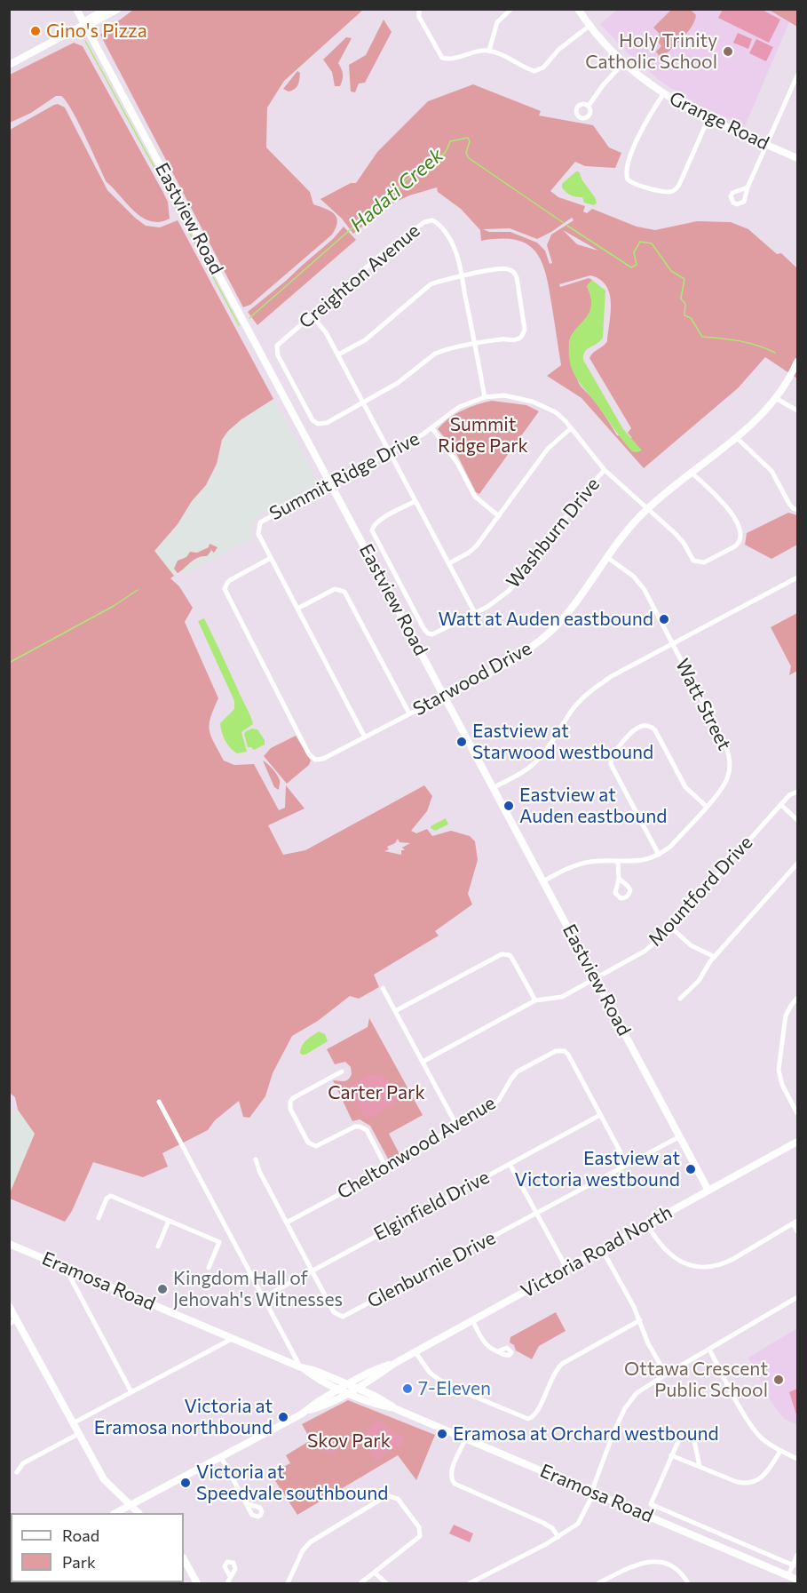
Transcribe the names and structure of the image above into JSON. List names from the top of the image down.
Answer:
{
  "streets": {
    "main road": [
      "Grange Road",
      "Eastview Road",
      "Starwood Drive",
      "Victoria Road North",
      "Eramosa Road"
    ],
    "street": [
      "Creighton Avenue",
      "Summit Ridge Drive",
      "Washburn Drive",
      "Watt Street",
      "Mountford Drive",
      "Cheltonwood Avenue",
      "Elginfield Drive",
      "Glenburnie Drive"
    ]
  },
  "crossings": [
    ["Eastview Road", "Summit Ridge Drive"],
    ["Eastview Road", "Starwood Drive"],
    ["Eastview Road", "Watt Street"],
    ["Eastview Road", "Mountford Drive"],
    ["Eastview Road", "Victoria Road North"],
    ["Eastview Road", "Glenburnie Drive"],
    ["Creighton Avenue", "Summit Ridge Drive"],
    ["Summit Ridge Drive", "Washburn Drive"],
    ["Summit Ridge Drive", "Starwood Drive"],
    ["Starwood Drive", "Watt Street"],
    ["Cheltonwood Avenue", "Elginfield Drive"],
    ["Cheltonwood Avenue", "Glenburnie Drive"],
    ["Elginfield Drive", "Glenburnie Drive"],
    ["Victoria Road North", "Eramosa Road"]
  ],
  "water": ["Hadati Creek"],
  "parks": ["Summit Ridge Park", "Carter Park", "Skov Park"],
  "places": [
    "Gino's Pizza",
    "Holy Trinity Catholic School",
    "Watt at Auden eastbound",
    "Eastview at Starwood westbound",
    "Eastview at Auden eastbound",
    "Eastview at Victoria westbound",
    "Kingdom Hall of Jehovah's Witnesses",
    "Ottawa Crescent Public School",
    "7-Eleven",
    "Victoria at Eramosa northbound",
    "Eramosa at Orchard westbound",
    "Victoria at Speedvale southbound"
  ],
  "legend": ["Road", "Park"]
}
